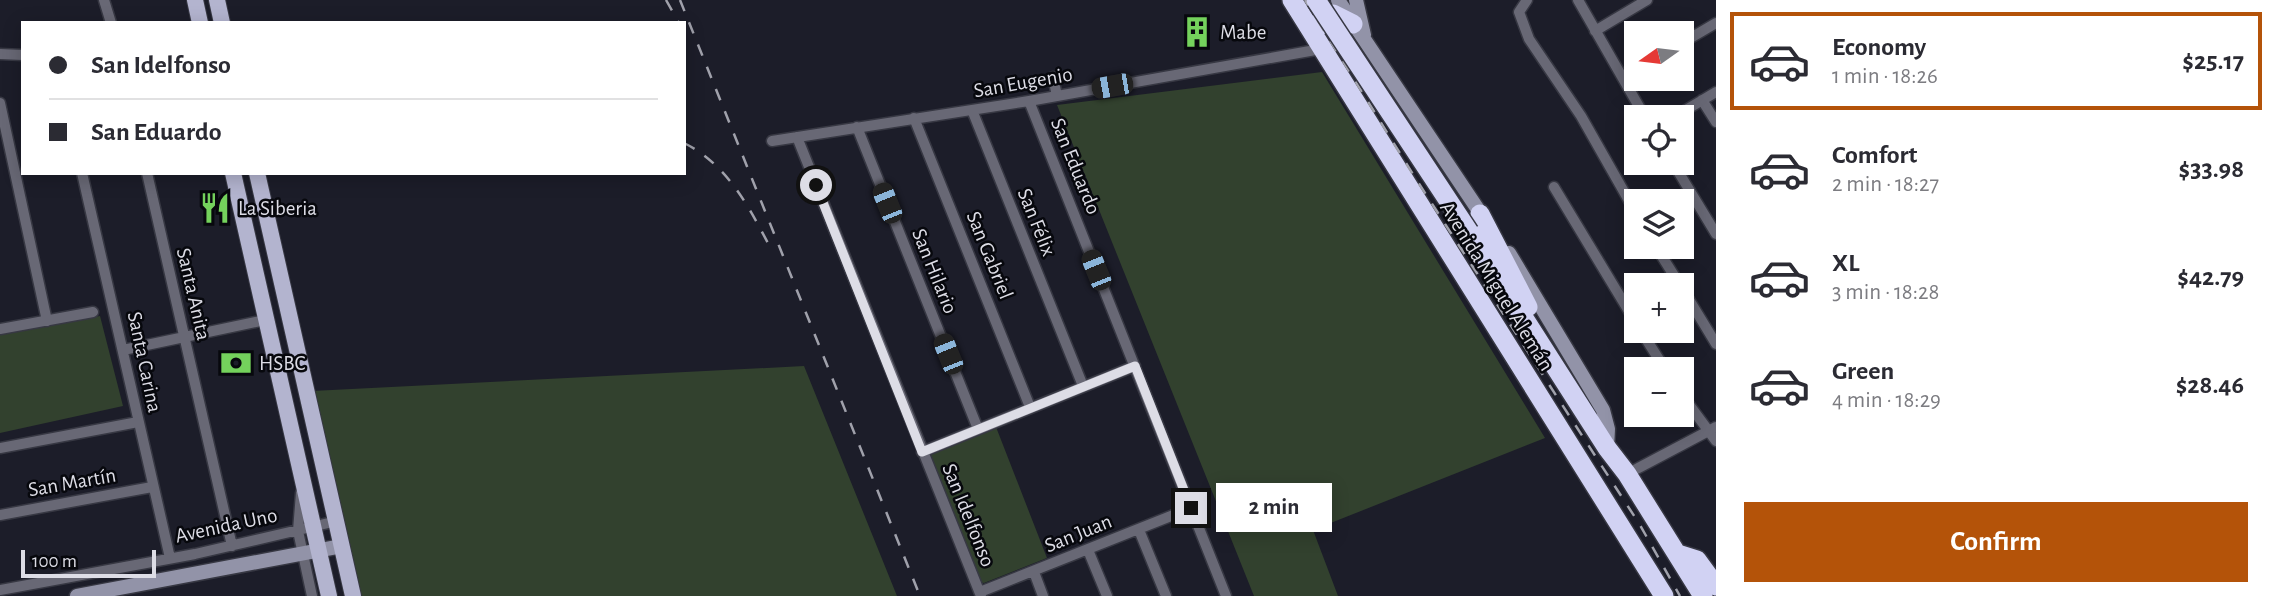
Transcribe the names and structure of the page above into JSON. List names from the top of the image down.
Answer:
{
  "streets": {
    "highway": ["Avenida Miguel Alemán"],
    "street": [
      "San Eugenio",
      "San Eduardo",
      "San Félix",
      "San Gabriel",
      "San Hilario",
      "Santa Anita",
      "Santa Carina",
      "San Martín",
      "San Idelfonso",
      "Avenida Uno",
      "San Juan"
    ]
  },
  "crossings": [
    ["San Eugenio", "San Eduardo"],
    ["San Eugenio", "San Félix"],
    ["San Eugenio", "San Gabriel"],
    ["San Eugenio", "San Hilario"],
    ["San Eugenio", "Avenida Miguel Alemán"],
    ["San Eugenio", "San Idelfonso"],
    ["San Eduardo", "San Juan"],
    ["Santa Anita", "Avenida Uno"],
    ["Santa Carina", "San Martín"],
    ["Santa Carina", "Avenida Uno"],
    ["San Idelfonso", "San Juan"]
  ],
  "places": {
    "building": ["Mabe"],
    "restaurant": ["La Siberia"],
    "bank": ["HSBC"]
  },
  "scale_bar": "100 m",
  "north": "left",
  "page": {
    "list": [
      {
        "name": "Economy",
        "note": "1 min · 18:26",
        "value": "$25.17"
      },
      {
        "name": "Comfort",
        "note": "2 min · 18:27",
        "value": "$33.98"
      },
      {
        "name": "XL",
        "note": "3 min · 18:28",
        "value": "$42.79"
      },
      {
        "name": "Green",
        "note": "4 min · 18:29",
        "value": "$28.46"
      }
    ],
    "map_buttons": ["+", "−"],
    "banner": ["San Idelfonso", "San Eduardo"],
    "bubble": "2 min",
    "buttons": "Confirm",
    "scale": "100 m"
  }
}
